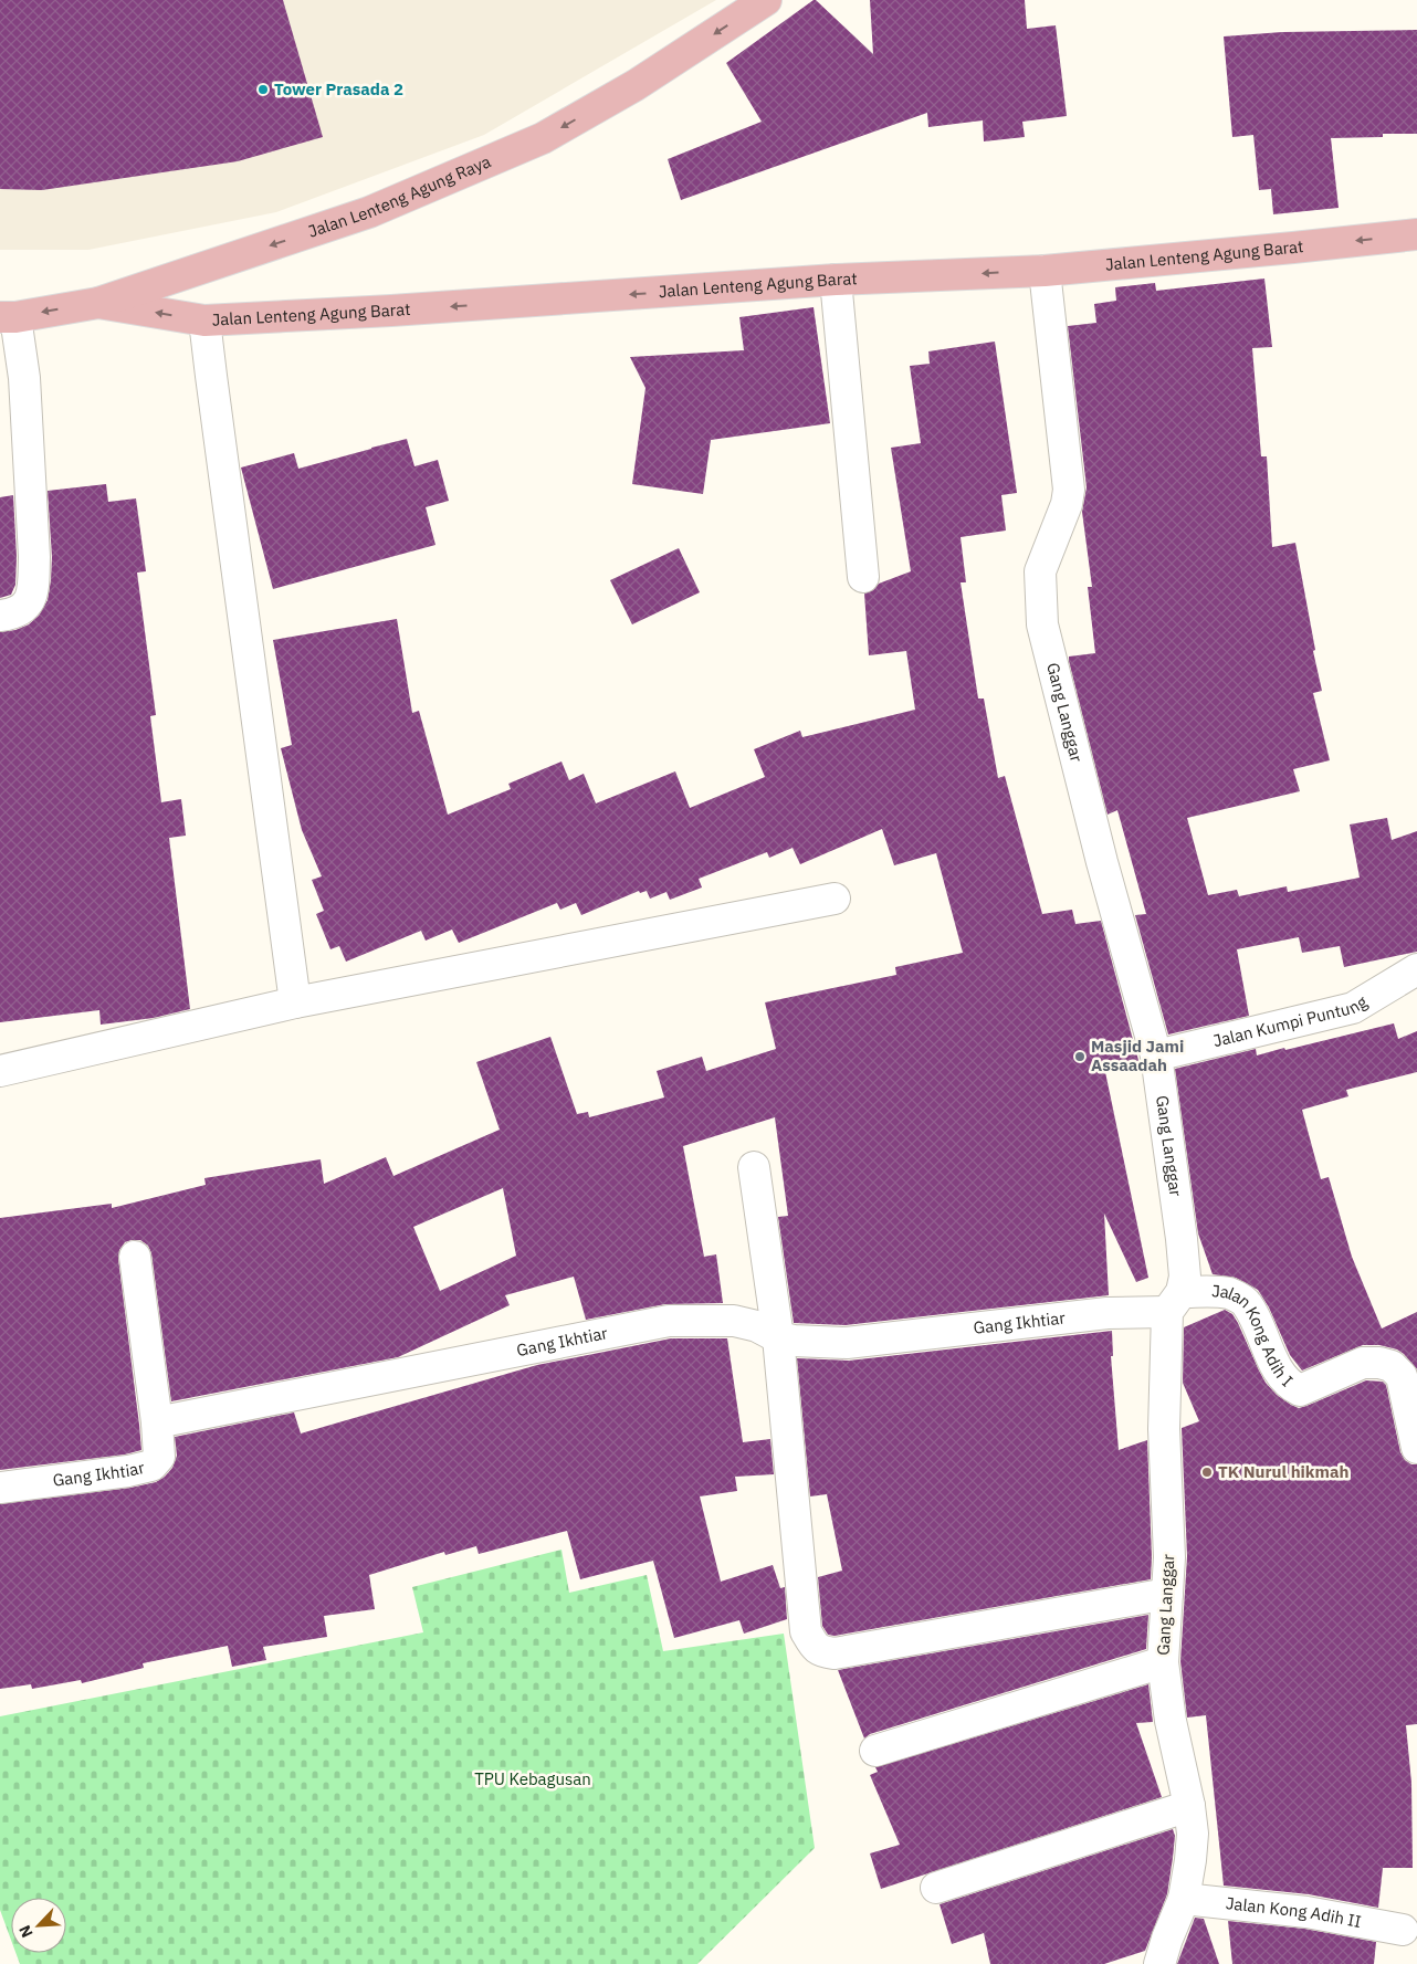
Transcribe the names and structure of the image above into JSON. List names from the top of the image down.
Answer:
{
  "streets": {
    "main road": ["Jalan Lenteng Agung Raya", "Jalan Lenteng Agung Barat"],
    "street": [
      "Gang Langgar",
      "Jalan Kumpi Puntung",
      "Gang Ikhtiar",
      "Jalan Kong Adih I",
      "Jalan Kong Adih II"
    ]
  },
  "crossings": [
    ["Jalan Lenteng Agung Raya", "Jalan Lenteng Agung Barat"],
    ["Jalan Lenteng Agung Barat", "Gang Langgar"],
    ["Gang Langgar", "Jalan Kumpi Puntung"],
    ["Gang Langgar", "Gang Ikhtiar"],
    ["Gang Langgar", "Jalan Kong Adih I"],
    ["Gang Langgar", "Jalan Kong Adih II"],
    ["Gang Ikhtiar", "Jalan Kong Adih I"]
  ],
  "one_way": ["Jalan Lenteng Agung Raya", "Jalan Lenteng Agung Barat"],
  "parks": ["TPU Kebagusan"],
  "places": ["Tower Prasada 2", "Masjid Jami Assaadah", "TK Nurul hikmah"],
  "north": "bottom left"
}
